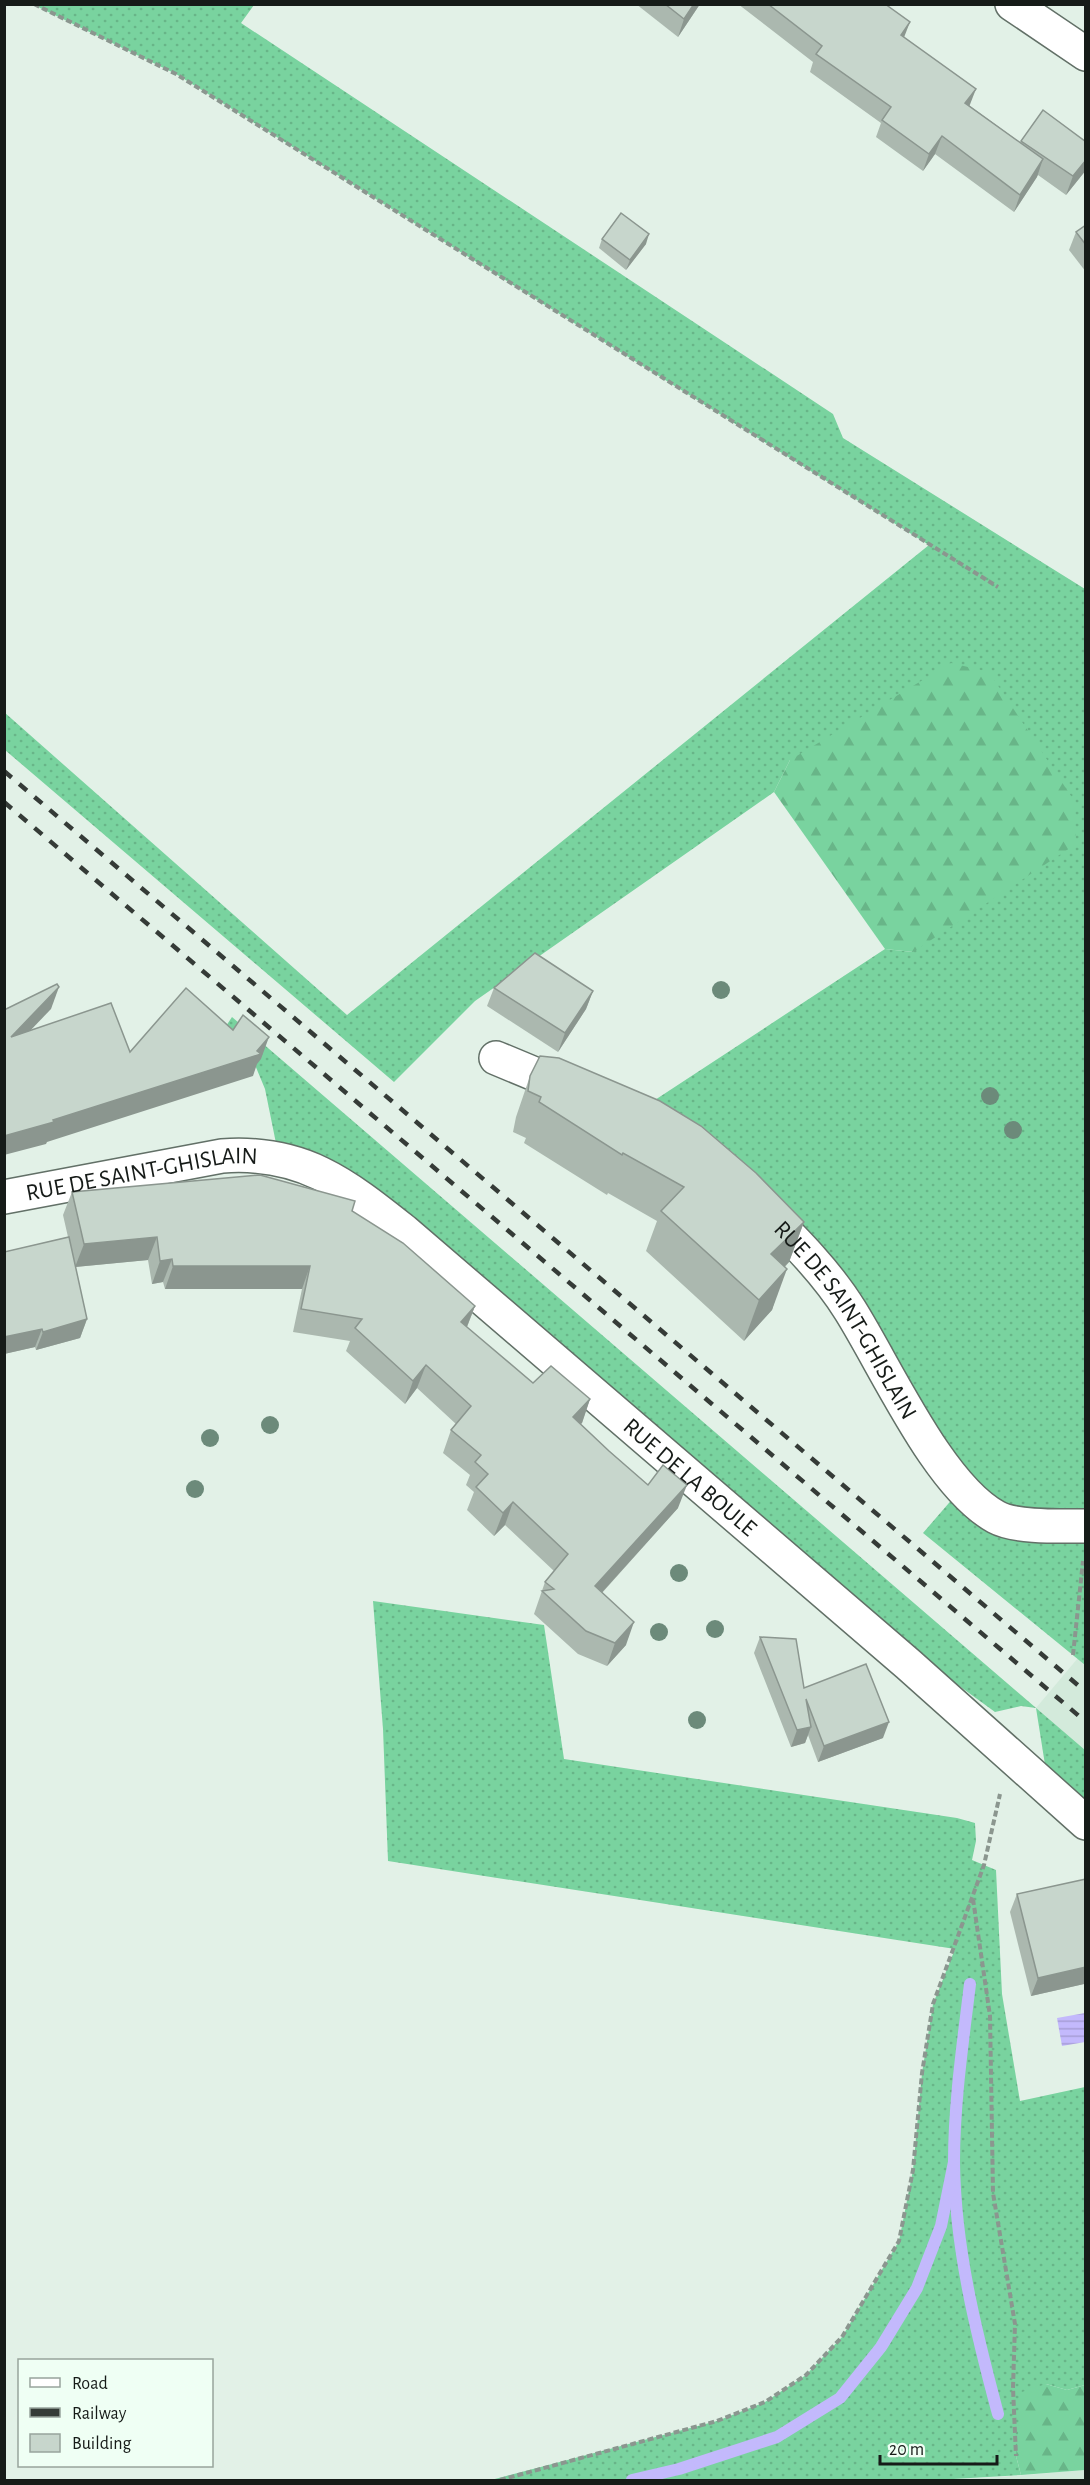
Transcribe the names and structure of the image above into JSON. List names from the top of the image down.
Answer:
{
  "streets": {
    "street": ["RUE DE SAINT-GHISLAIN", "RUE DE LA BOULE"]
  },
  "crossings": [
    ["RUE DE SAINT-GHISLAIN", "RUE DE LA BOULE"]
  ],
  "legend": ["Road", "Railway", "Building"],
  "scale_bar": "20 m"
}
